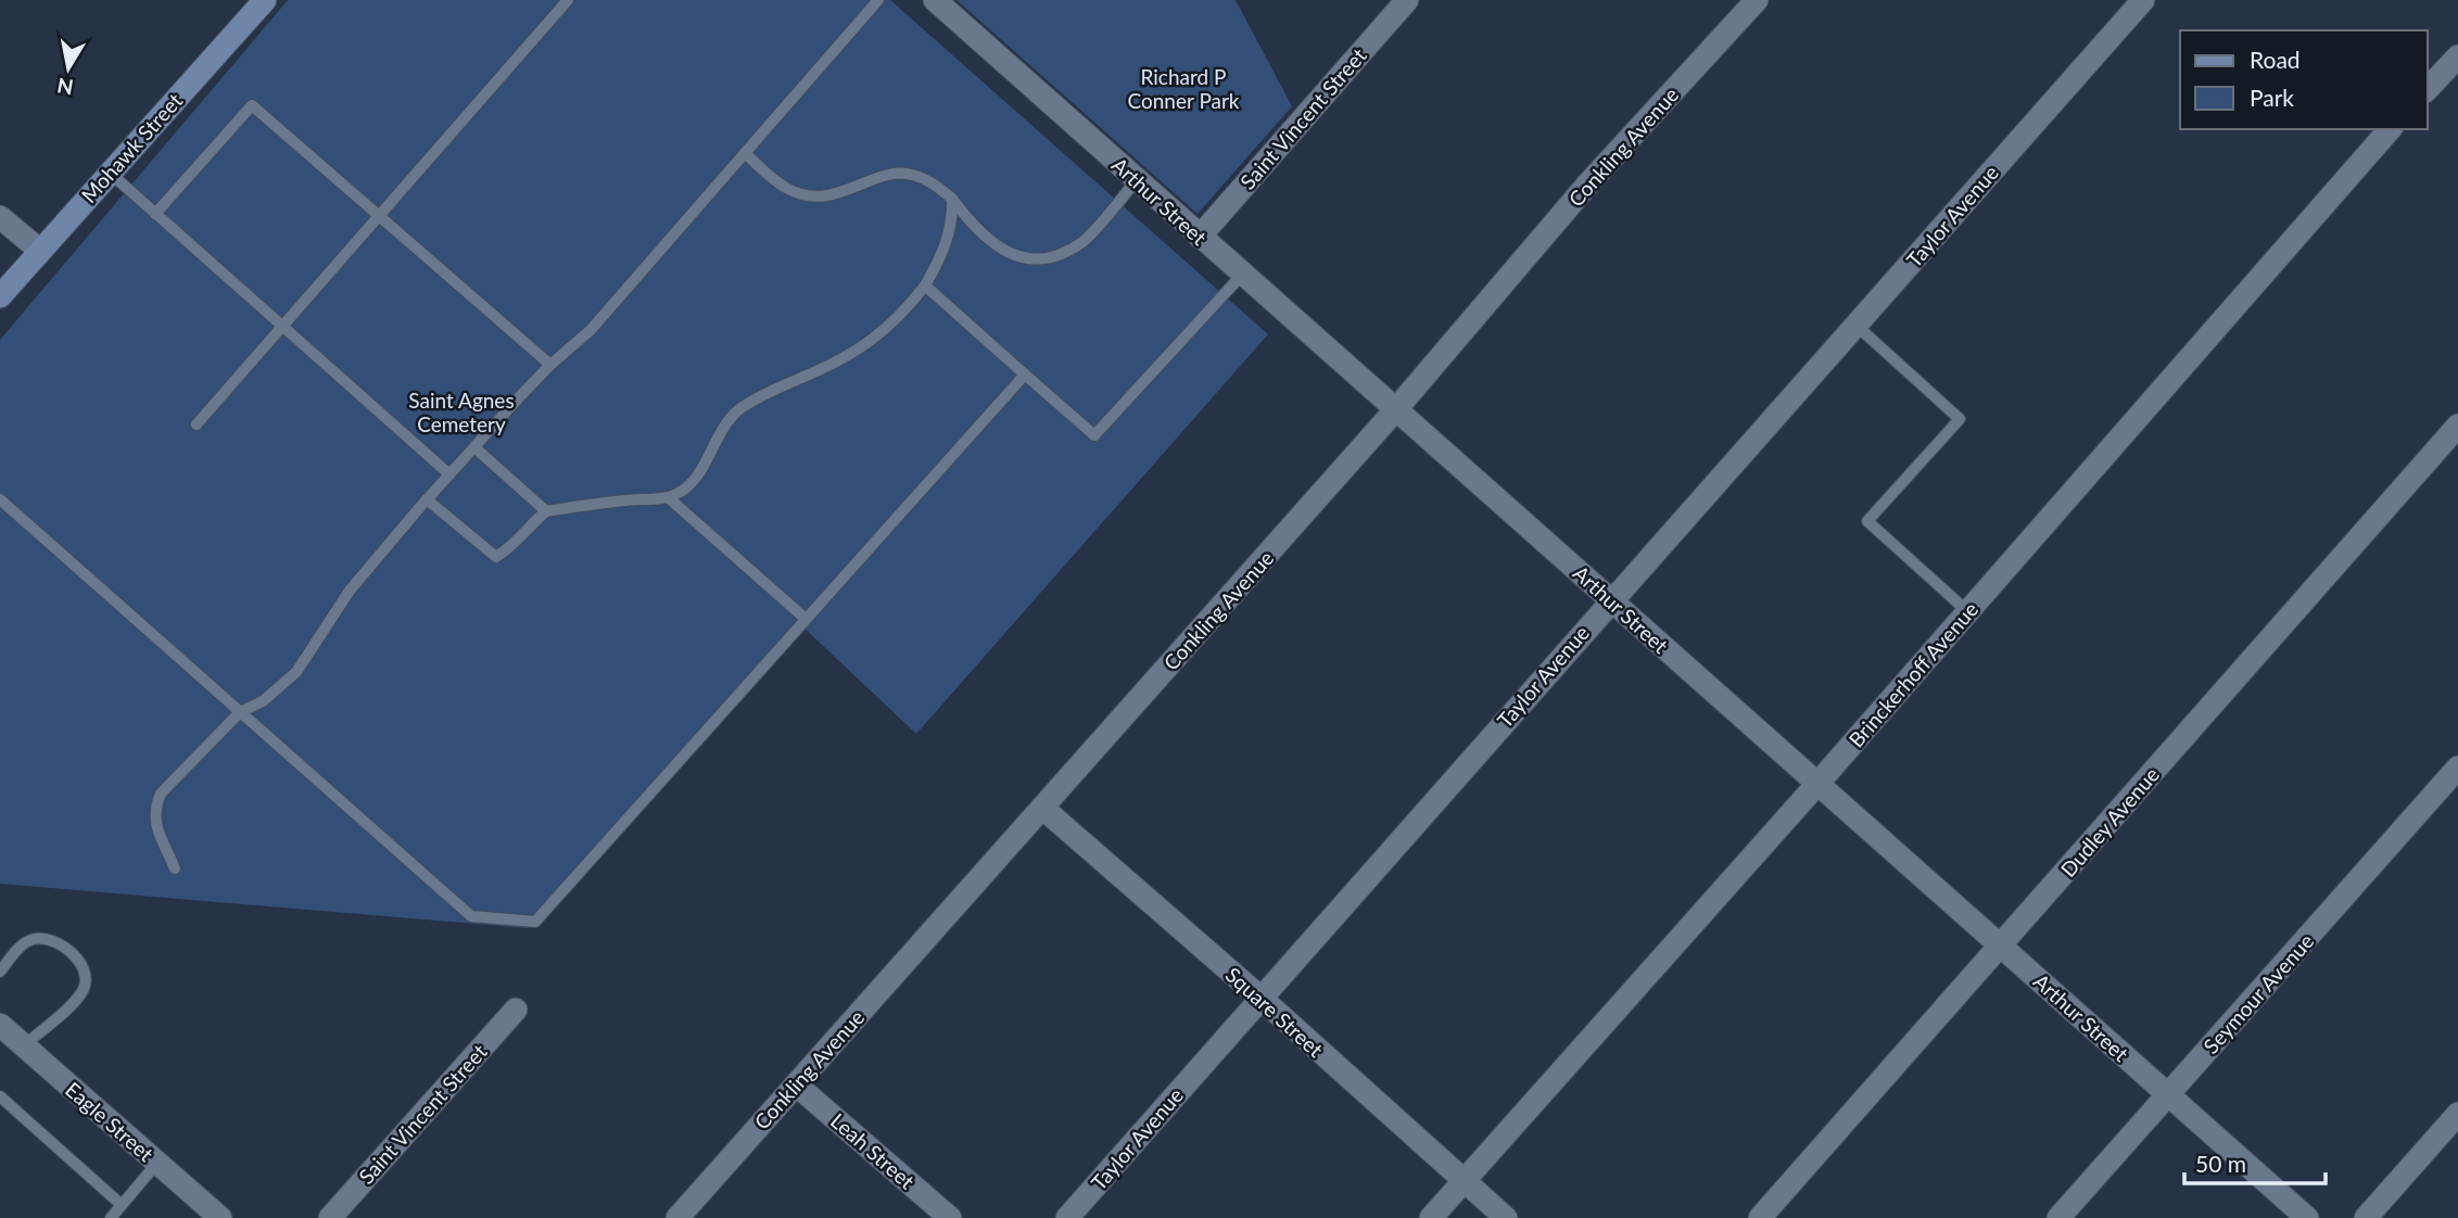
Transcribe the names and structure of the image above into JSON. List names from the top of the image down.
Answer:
{
  "streets": {
    "street": [
      "Saint Vincent Street",
      "Conkling Avenue",
      "Mohawk Street",
      "Arthur Street",
      "Taylor Avenue",
      "Brinckerhoff Avenue",
      "Dudley Avenue",
      "Seymour Avenue",
      "Square Street",
      "Eagle Street",
      "Leah Street"
    ]
  },
  "crossings": [
    ["Saint Vincent Street", "Arthur Street"],
    ["Conkling Avenue", "Arthur Street"],
    ["Conkling Avenue", "Square Street"],
    ["Conkling Avenue", "Leah Street"],
    ["Arthur Street", "Taylor Avenue"],
    ["Arthur Street", "Brinckerhoff Avenue"],
    ["Arthur Street", "Dudley Avenue"],
    ["Arthur Street", "Seymour Avenue"],
    ["Taylor Avenue", "Square Street"],
    ["Brinckerhoff Avenue", "Square Street"]
  ],
  "parks": ["Richard P Conner Park", "Saint Agnes Cemetery"],
  "legend": ["Road", "Park"],
  "scale_bar": "50 m",
  "north": "bottom"
}
